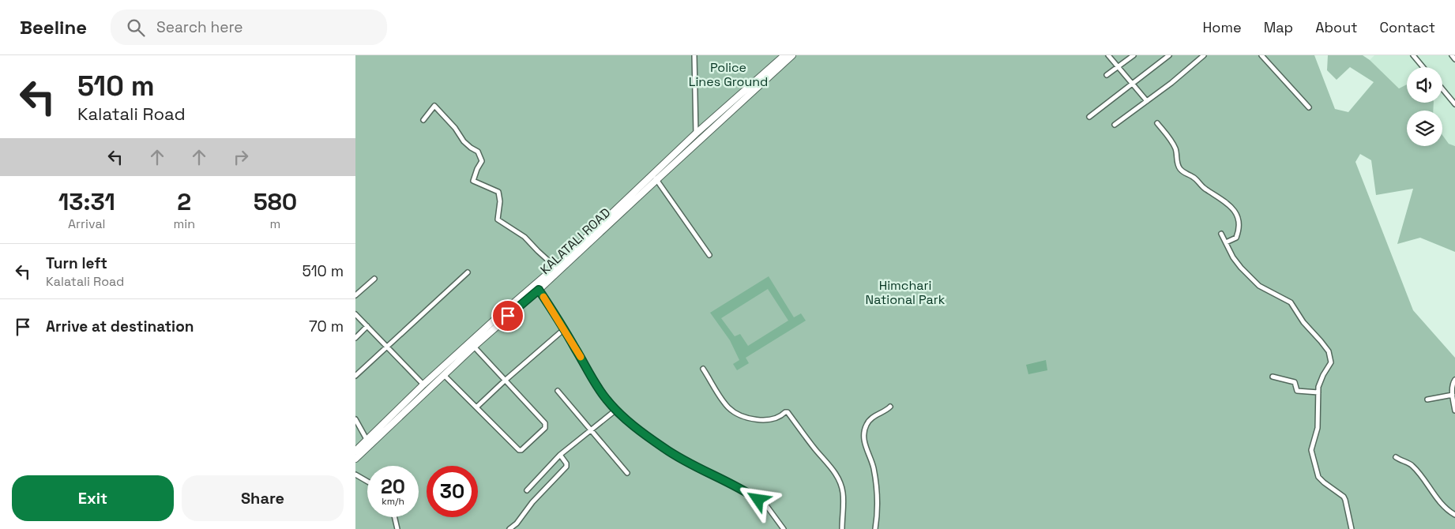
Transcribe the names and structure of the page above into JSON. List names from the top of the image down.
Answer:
{
  "streets": {
    "highway": ["KALATALI ROAD"]
  },
  "parks": ["Police Lines Ground", "Himchari National Park"],
  "page": {
    "header": "Beeline",
    "search": "Search here",
    "nav": [
      "Home",
      "Map",
      "About",
      "Contact"
    ],
    "turn": ["510 m", "Kalatali Road"],
    "eta": [
      "13:31",
      "Arrival",
      "2",
      "min",
      "580",
      "m"
    ],
    "list": [
      {
        "name": "Turn left",
        "note": "Kalatali Road",
        "value": "510 m"
      },
      {
        "name": "Arrive at destination",
        "value": "70 m"
      }
    ],
    "speed": "20 km/h",
    "limit": "30",
    "buttons": ["Exit", "Share"]
  }
}
